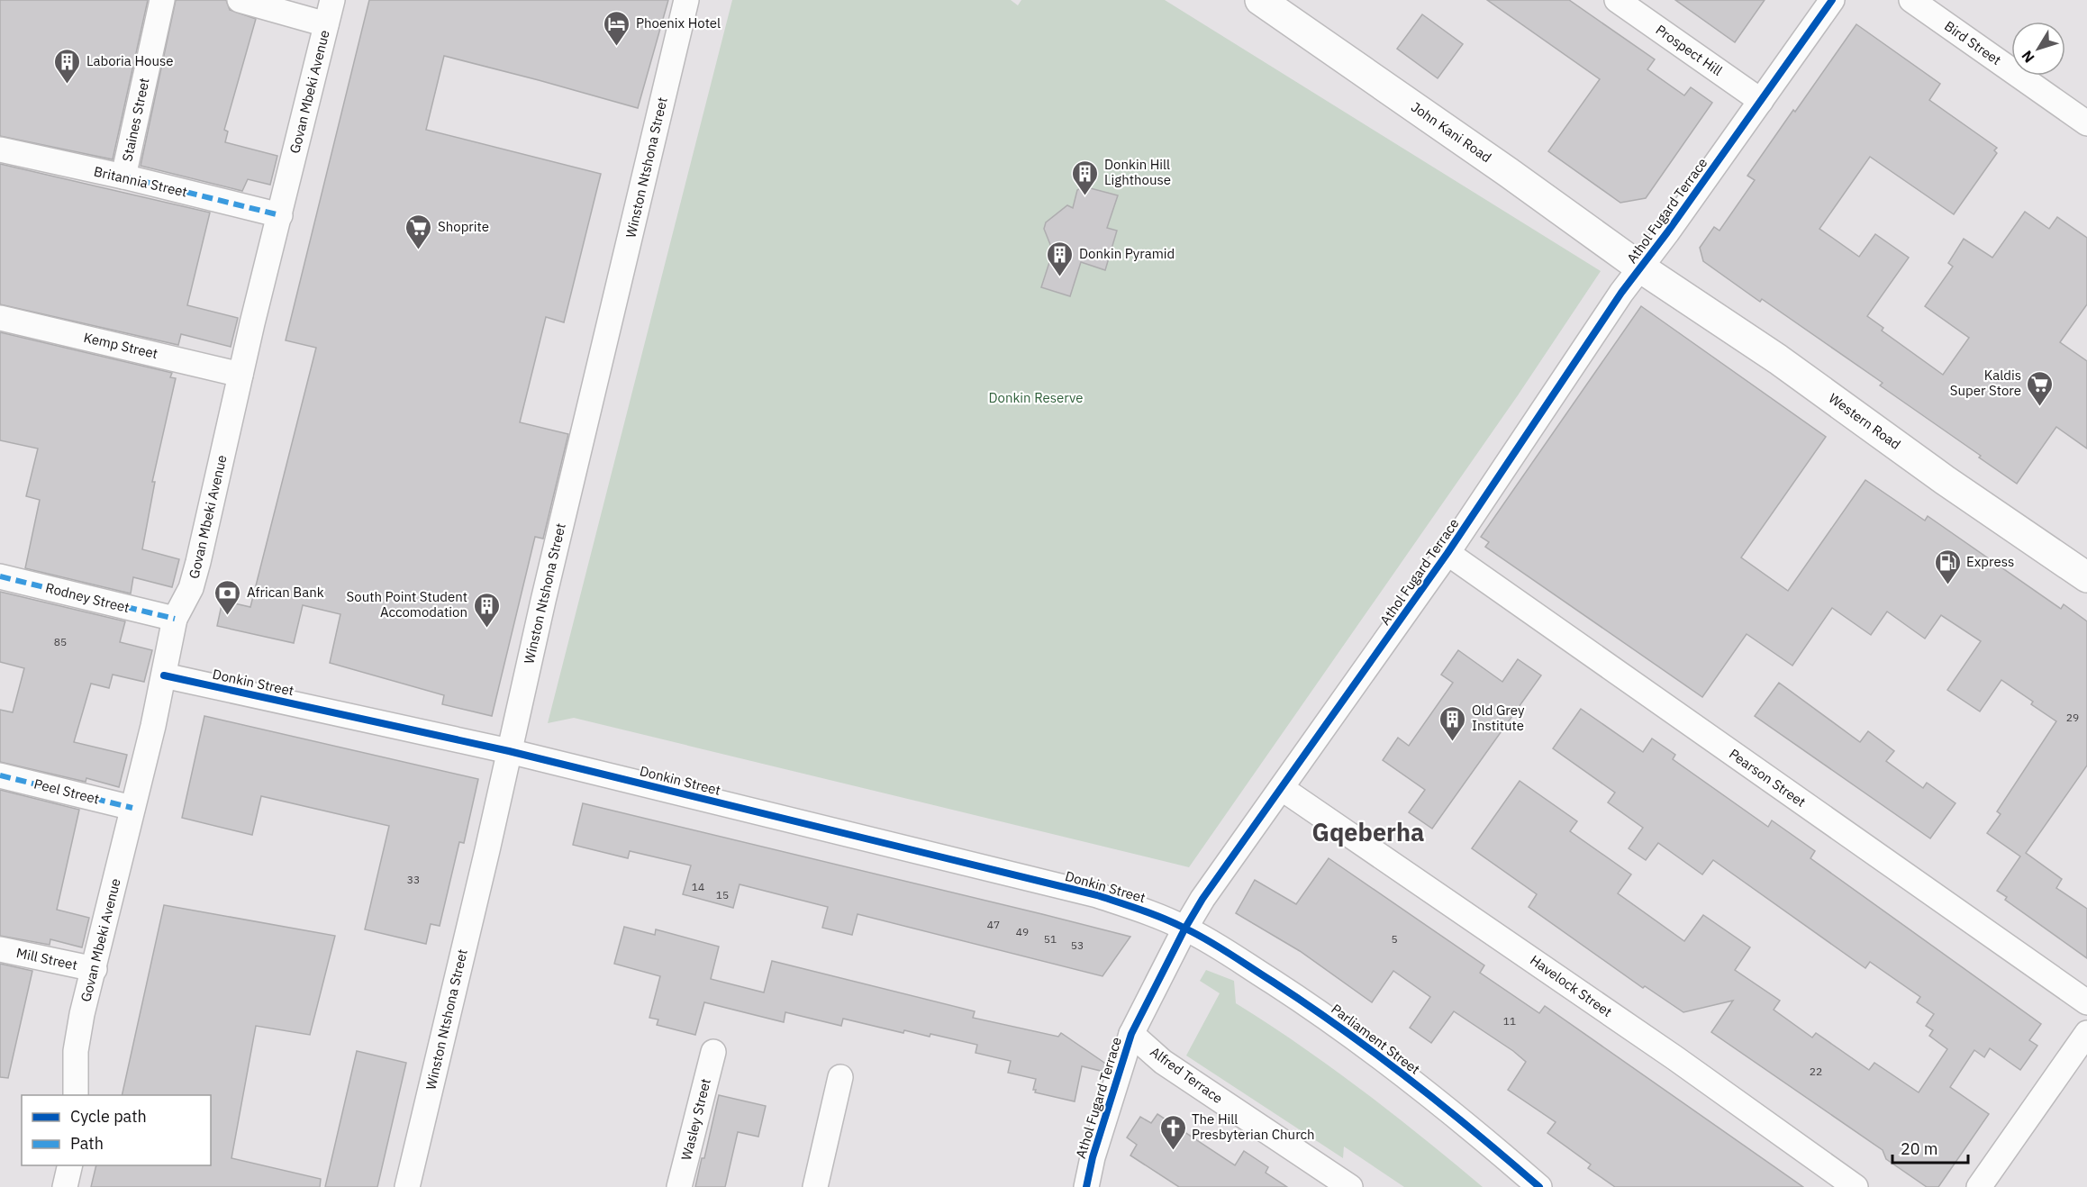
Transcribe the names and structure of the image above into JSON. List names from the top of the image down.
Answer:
{
  "streets": {
    "street": [
      "Bird Street",
      "Prospect Hill",
      "Govan Mbeki Avenue",
      "Staines Street",
      "John Kani Road",
      "Winston Ntshona Street",
      "Britannia Street",
      "Athol Fugard Terrace",
      "Kemp Street",
      "Western Road",
      "Rodney Street",
      "Donkin Street",
      "Pearson Street",
      "Peel Street",
      "Mill Street",
      "Havelock Street",
      "Parliament Street",
      "Alfred Terrace",
      "Wasley Street"
    ]
  },
  "crossings": [
    ["Prospect Hill", "Athol Fugard Terrace"],
    ["Govan Mbeki Avenue", "Britannia Street"],
    ["Govan Mbeki Avenue", "Kemp Street"],
    ["Govan Mbeki Avenue", "Rodney Street"],
    ["Govan Mbeki Avenue", "Donkin Street"],
    ["Govan Mbeki Avenue", "Peel Street"],
    ["Govan Mbeki Avenue", "Mill Street"],
    ["Staines Street", "Britannia Street"],
    ["John Kani Road", "Athol Fugard Terrace"],
    ["John Kani Road", "Western Road"],
    ["Winston Ntshona Street", "Donkin Street"],
    ["Athol Fugard Terrace", "Western Road"],
    ["Athol Fugard Terrace", "Donkin Street"],
    ["Athol Fugard Terrace", "Pearson Street"],
    ["Athol Fugard Terrace", "Havelock Street"],
    ["Athol Fugard Terrace", "Parliament Street"],
    ["Athol Fugard Terrace", "Alfred Terrace"],
    ["Donkin Street", "Parliament Street"]
  ],
  "districts": ["Gqeberha"],
  "parks": ["Donkin Reserve"],
  "places": {
    "hotel": ["Phoenix Hotel"],
    "building": [
      "Laboria House",
      "Donkin Hill Lighthouse",
      "Donkin Pyramid",
      "South Point Student Accomodation",
      "Old Grey Institute"
    ],
    "supermarket": ["Shoprite", "Kaldis Super Store"],
    "fuel station": ["Express"],
    "bank": ["African Bank"],
    "church": ["The Hill Presbyterian Church"]
  },
  "house_numbers": [
    "85",
    "29",
    "33",
    "14",
    "15",
    "47",
    "49",
    "51",
    "5",
    "53",
    "11",
    "22"
  ],
  "legend": ["Cycle path", "Path"],
  "scale_bar": "20 m",
  "north": "bottom left"
}
